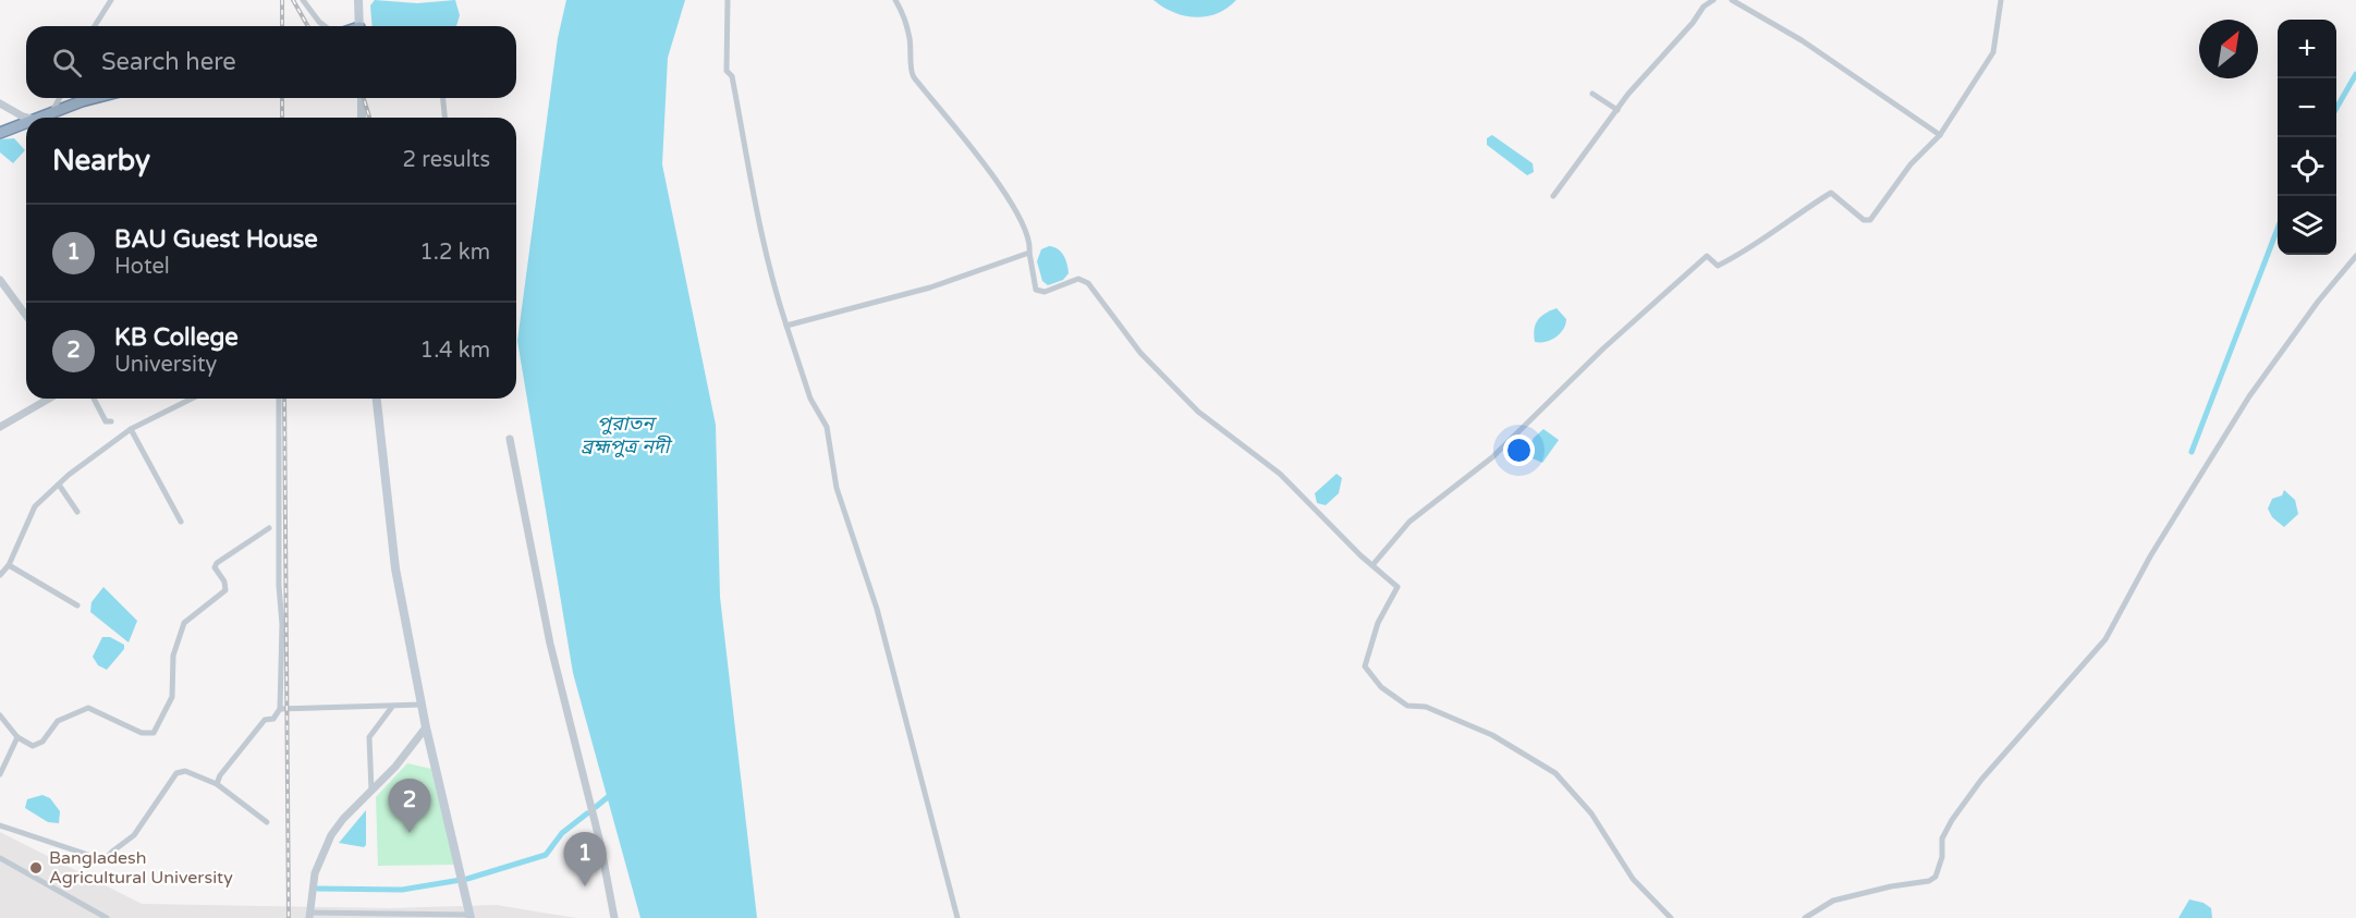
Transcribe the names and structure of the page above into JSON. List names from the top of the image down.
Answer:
{
  "water": ["পুরাতন ব্রহ্মপুত্র নদী"],
  "places": ["Bangladesh Agricultural University"],
  "north": "top right",
  "page": {
    "map_buttons": ["+", "−"],
    "search": "Search here",
    "heading": ["Nearby", "2 results"],
    "list": [
      {
        "mark": "1",
        "name": "BAU Guest House",
        "note": "Hotel",
        "value": "1.2 km"
      },
      {
        "mark": "2",
        "name": "KB College",
        "note": "University",
        "value": "1.4 km"
      }
    ],
    "pins": ["2", "1"]
  }
}
